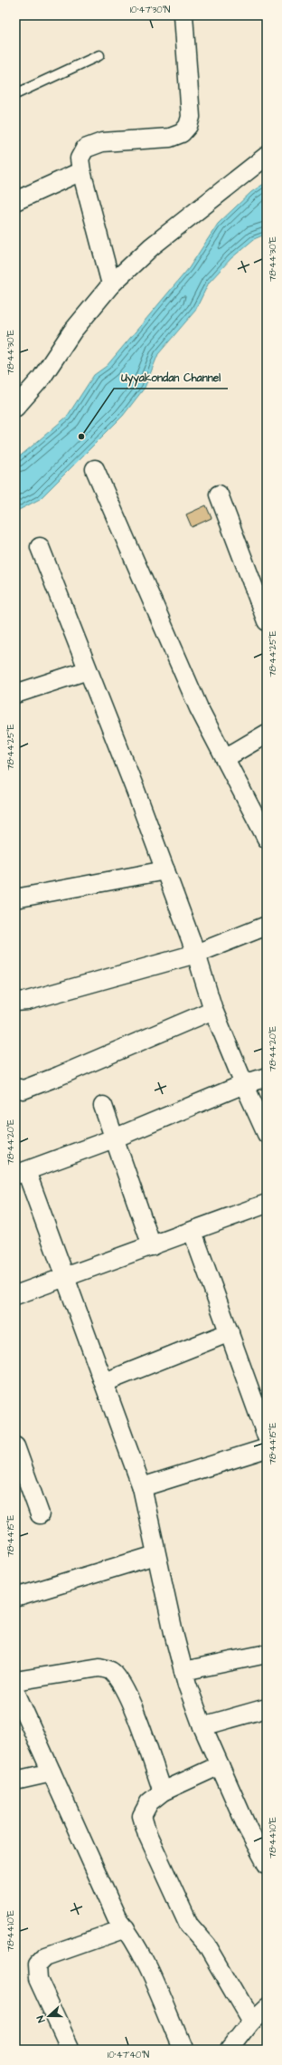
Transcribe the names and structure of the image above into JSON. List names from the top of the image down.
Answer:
{
  "places": ["Uyyakondan Channel"],
  "north": "left",
  "coordinates": [
    "10°47'30\"N",
    "78°44'30\"E",
    "78°44'25\"E",
    "78°44'20\"E",
    "78°44'15\"E",
    "78°44'10\"E",
    "10°47'40\"N"
  ]
}
